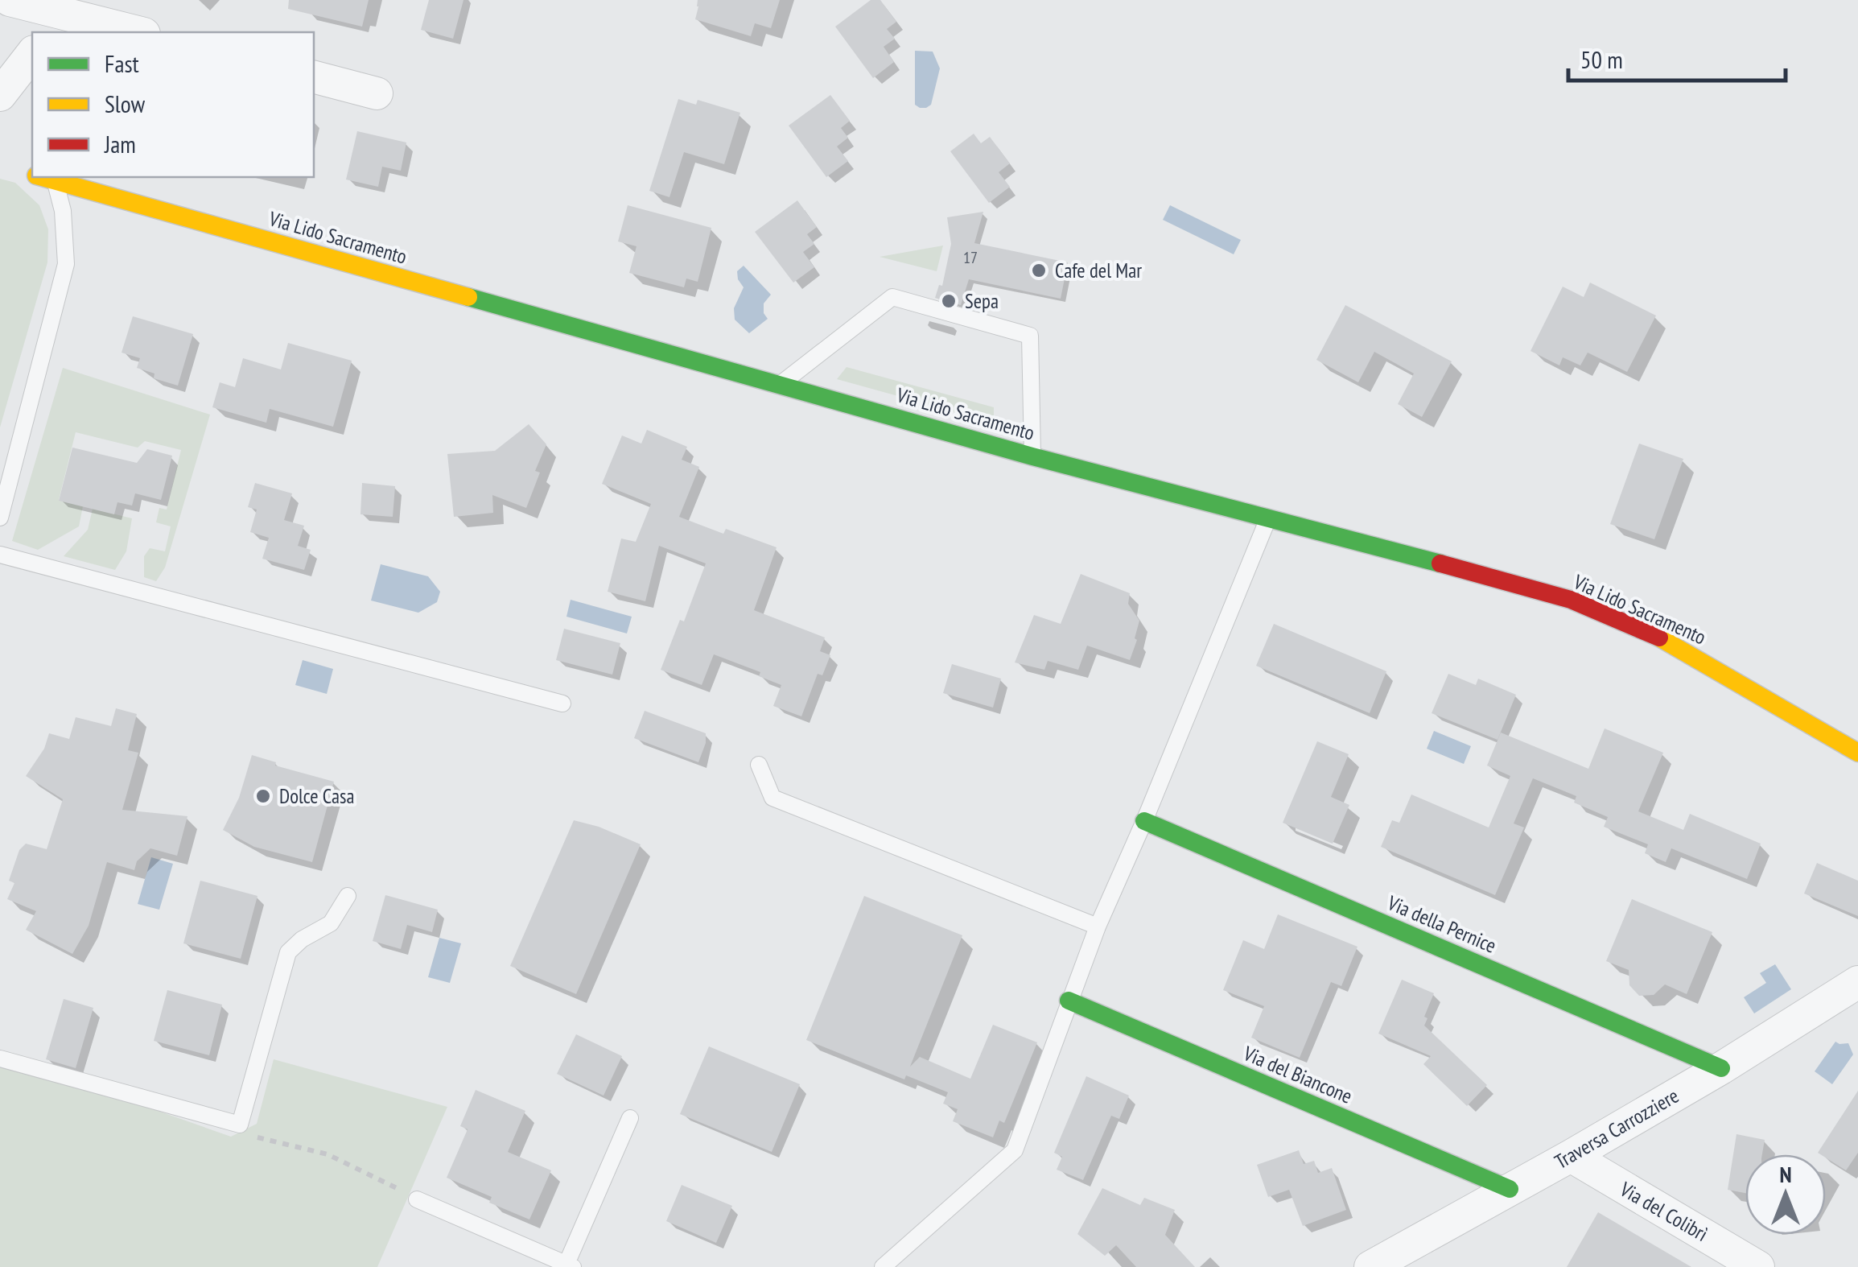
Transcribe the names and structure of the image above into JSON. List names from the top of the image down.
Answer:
{
  "streets": {
    "street": [
      "Via Lido Sacramento",
      "Via della Pernice",
      "Via del Biancone",
      "Traversa Carrozziere",
      "Via del Colibrì"
    ]
  },
  "crossings": [
    ["Via della Pernice", "Traversa Carrozziere"],
    ["Via del Biancone", "Traversa Carrozziere"],
    ["Traversa Carrozziere", "Via del Colibrì"]
  ],
  "places": ["Cafe del Mar", "Sepa", "Dolce Casa"],
  "house_numbers": ["17"],
  "legend": ["Fast", "Slow", "Jam"],
  "scale_bar": "50 m",
  "north": "top"
}
